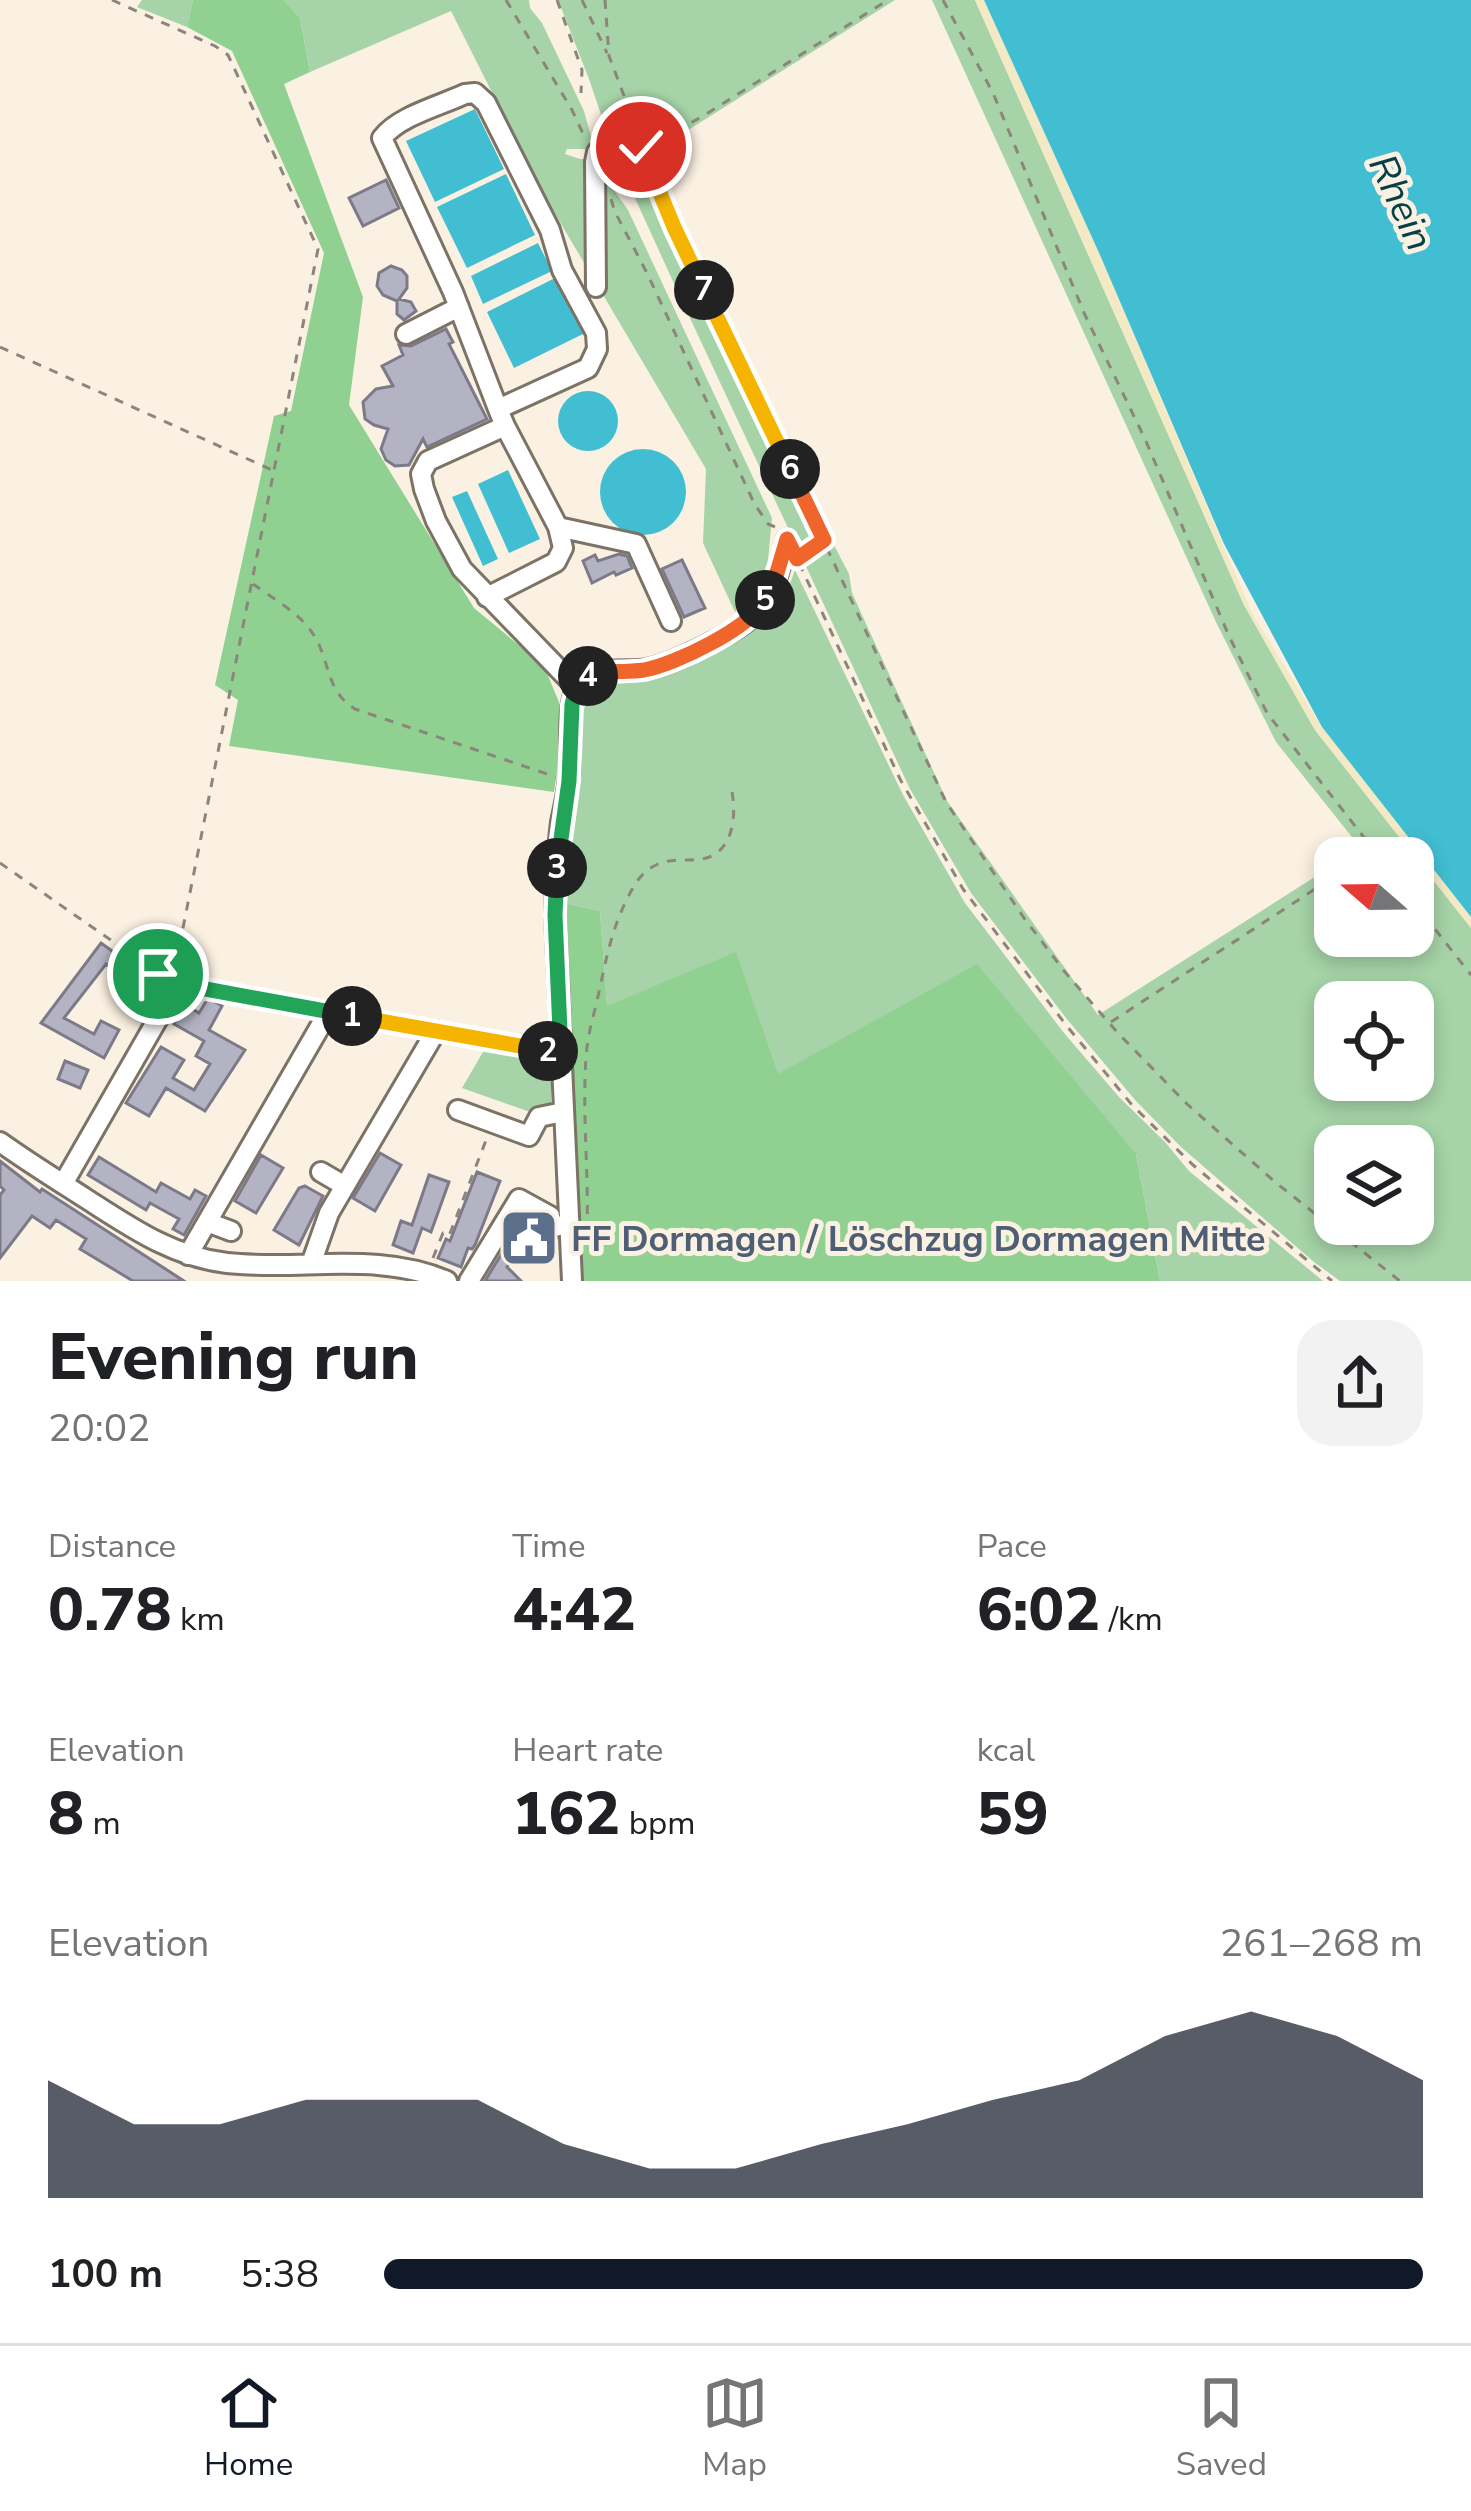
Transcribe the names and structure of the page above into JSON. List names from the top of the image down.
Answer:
{
  "water": ["Rhein"],
  "places": {
    "public building": ["FF Dormagen / Löschzug Dormagen Mitte"]
  },
  "north": "left",
  "page": {
    "pins": [
      "7",
      "6",
      "5",
      "4",
      "3",
      "1",
      "2"
    ],
    "heading": ["Evening run", "20:02"],
    "stats": [
      ["Distance", "0.78 km"],
      ["Time", "4:42"],
      ["Pace", "6:02 /km"],
      ["Elevation", "8 m"],
      ["Heart rate", "162 bpm"],
      ["kcal", "59"]
    ],
    "chart": ["Elevation", "261–268 m"],
    "list": [
      {
        "name": "100 m",
        "note": "5:38"
      }
    ],
    "tabs": ["Home", "Map", "Saved"]
  }
}
